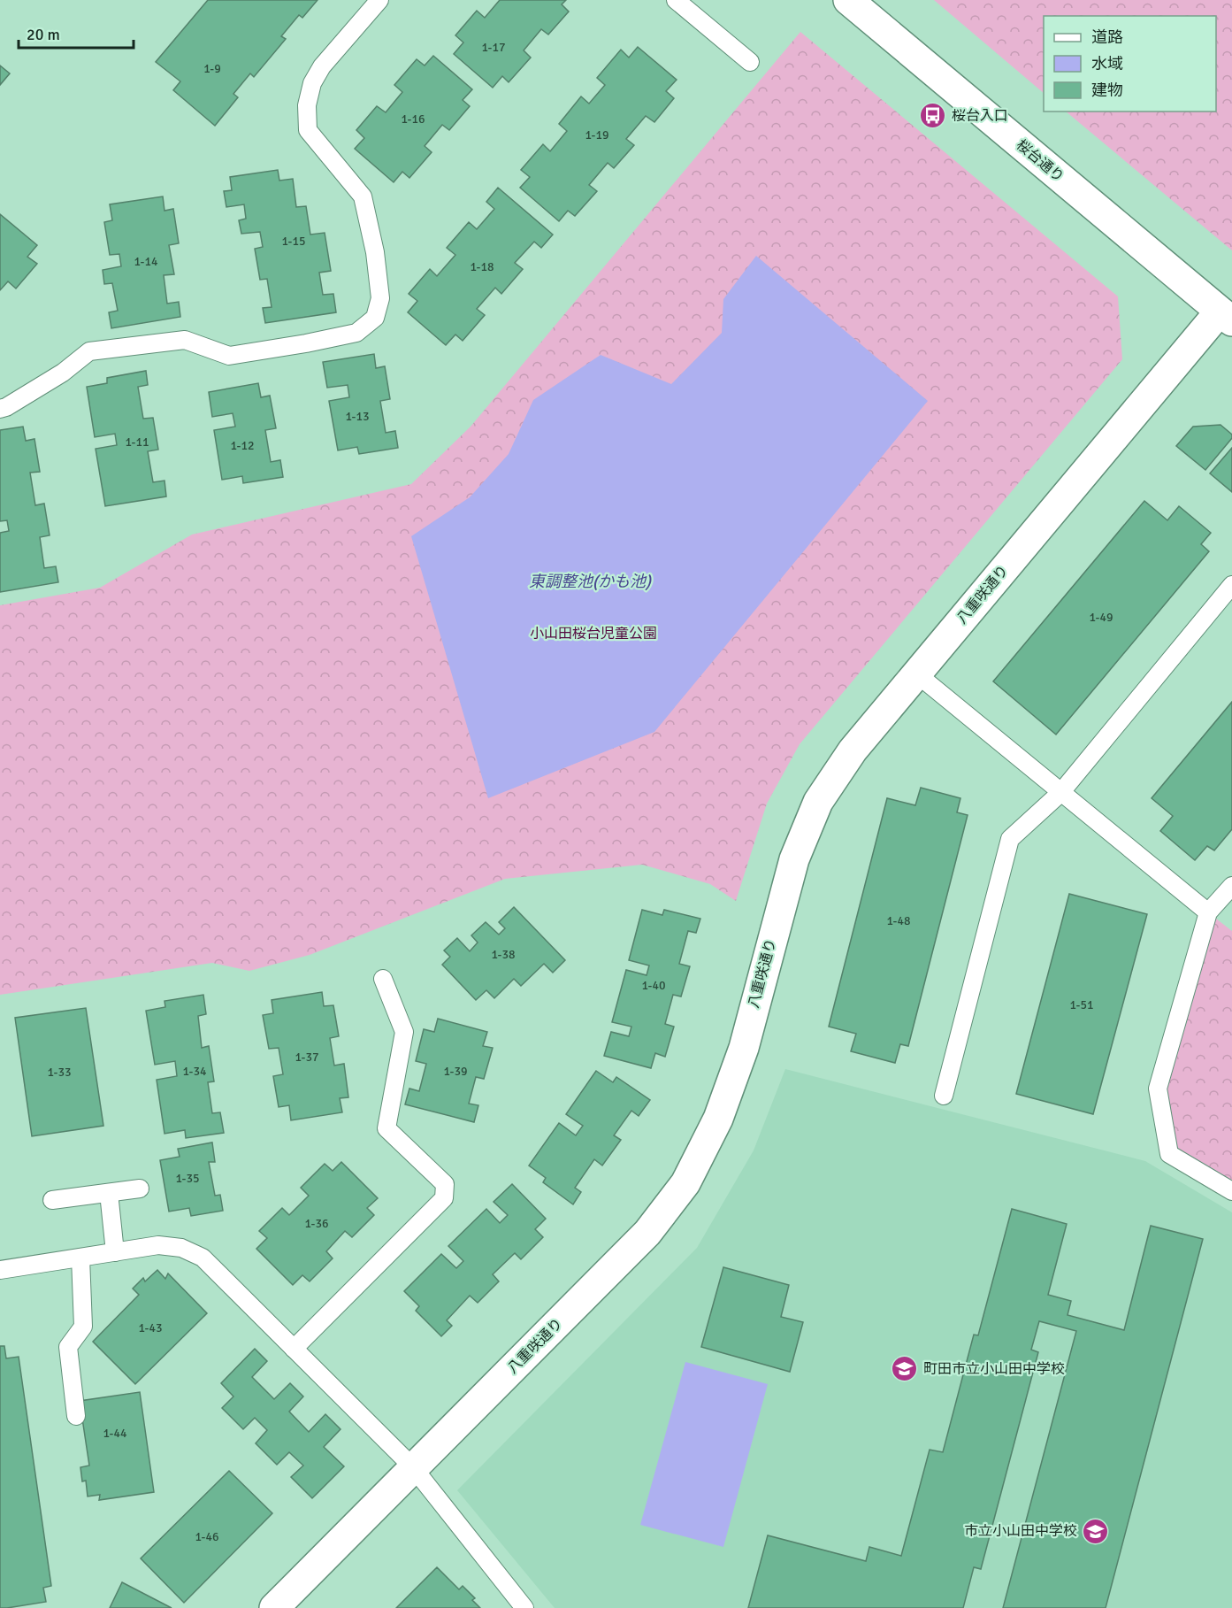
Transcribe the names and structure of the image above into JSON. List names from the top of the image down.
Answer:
{
  "streets": {
    "street": ["桜台通り", "八重咲通り"]
  },
  "crossings": [
    ["桜台通り", "八重咲通り"]
  ],
  "water": ["東調整池(かも池)"],
  "parks": ["小山田桜台児童公園"],
  "places": {
    "bus stop": ["桜台入口"],
    "school or university": ["町田市立小山田中学校", "市立小山田中学校"]
  },
  "house_numbers": [
    "1-17",
    "1-9",
    "1-16",
    "1-19",
    "1-15",
    "1-14",
    "1-18",
    "1-13",
    "1-11",
    "1-12",
    "1-49",
    "1-48",
    "1-38",
    "1-40",
    "1-51",
    "1-37",
    "1-34",
    "1-39",
    "1-33",
    "1-35",
    "1-36",
    "1-43",
    "1-44",
    "1-46"
  ],
  "legend": ["道路", "水域", "建物"],
  "scale_bar": "20 m"
}
